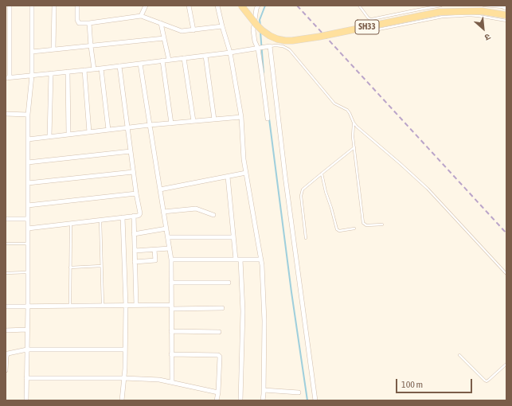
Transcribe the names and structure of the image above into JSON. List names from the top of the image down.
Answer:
{
  "streets": {
    "main road": ["SH33"]
  },
  "scale_bar": "100 m",
  "north": "bottom right"
}
